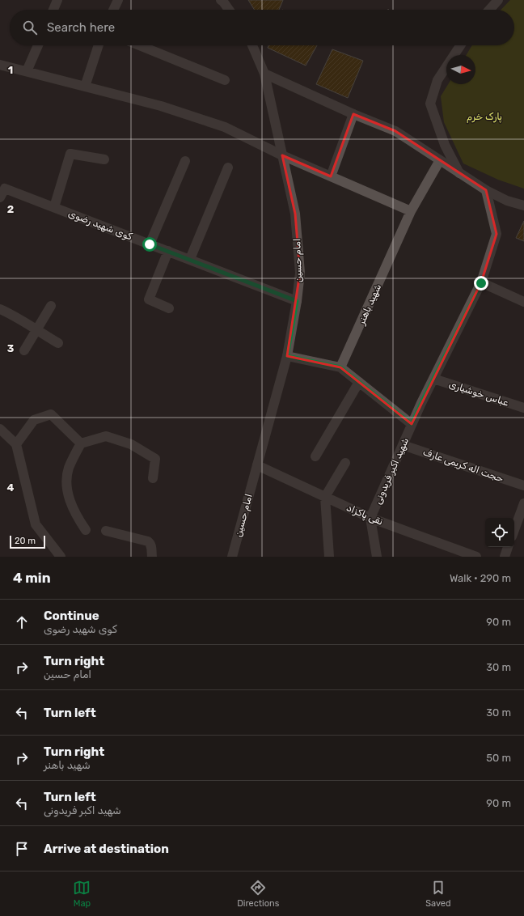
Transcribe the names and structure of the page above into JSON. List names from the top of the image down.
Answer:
{
  "streets": {
    "street": [
      "کوی شهید رضوی",
      "امام حسین",
      "شهید باهنر",
      "عباس خوشیاری",
      "حجت اله کریمی عارف",
      "شهید اکبر فریدونی",
      "نقی پاکزاد"
    ]
  },
  "crossings": [
    ["کوی شهید رضوی", "امام حسین"],
    ["امام حسین", "نقی پاکزاد"],
    ["عباس خوشیاری", "شهید اکبر فریدونی"],
    ["حجت اله کریمی عارف", "شهید اکبر فریدونی"],
    ["شهید اکبر فریدونی", "نقی پاکزاد"]
  ],
  "parks": ["پارک خرم"],
  "scale_bar": "20 m",
  "north": "right",
  "page": {
    "search": "Search here",
    "scale": "20 m",
    "heading": ["4 min", "Walk · 290 m"],
    "list": [
      ["Continue", "کوی شهید رضوی", "90 m"],
      ["Turn right", "امام حسین", "30 m"],
      ["Turn left", "30 m"],
      ["Turn right", "شهید باهنر", "50 m"],
      ["Turn left", "شهید اکبر فریدونی", "90 m"],
      "Arrive at destination"
    ],
    "nav": ["Map", "Directions", "Saved"]
  },
  "grid": {
    "rows": [
      "1",
      "2",
      "3",
      "4"
    ]
  }
}
